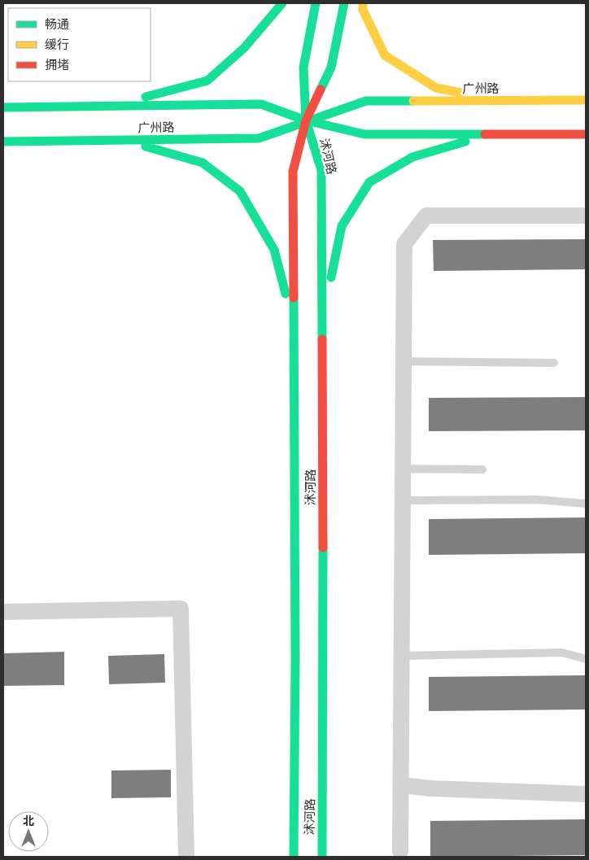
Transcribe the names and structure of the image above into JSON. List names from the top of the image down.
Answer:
{
  "streets": {
    "main road": ["广州路", "沭河路"]
  },
  "crossings": [
    ["广州路", "沭河路"]
  ],
  "legend": ["畅通", "缓行", "拥堵"],
  "north": "top"
}
